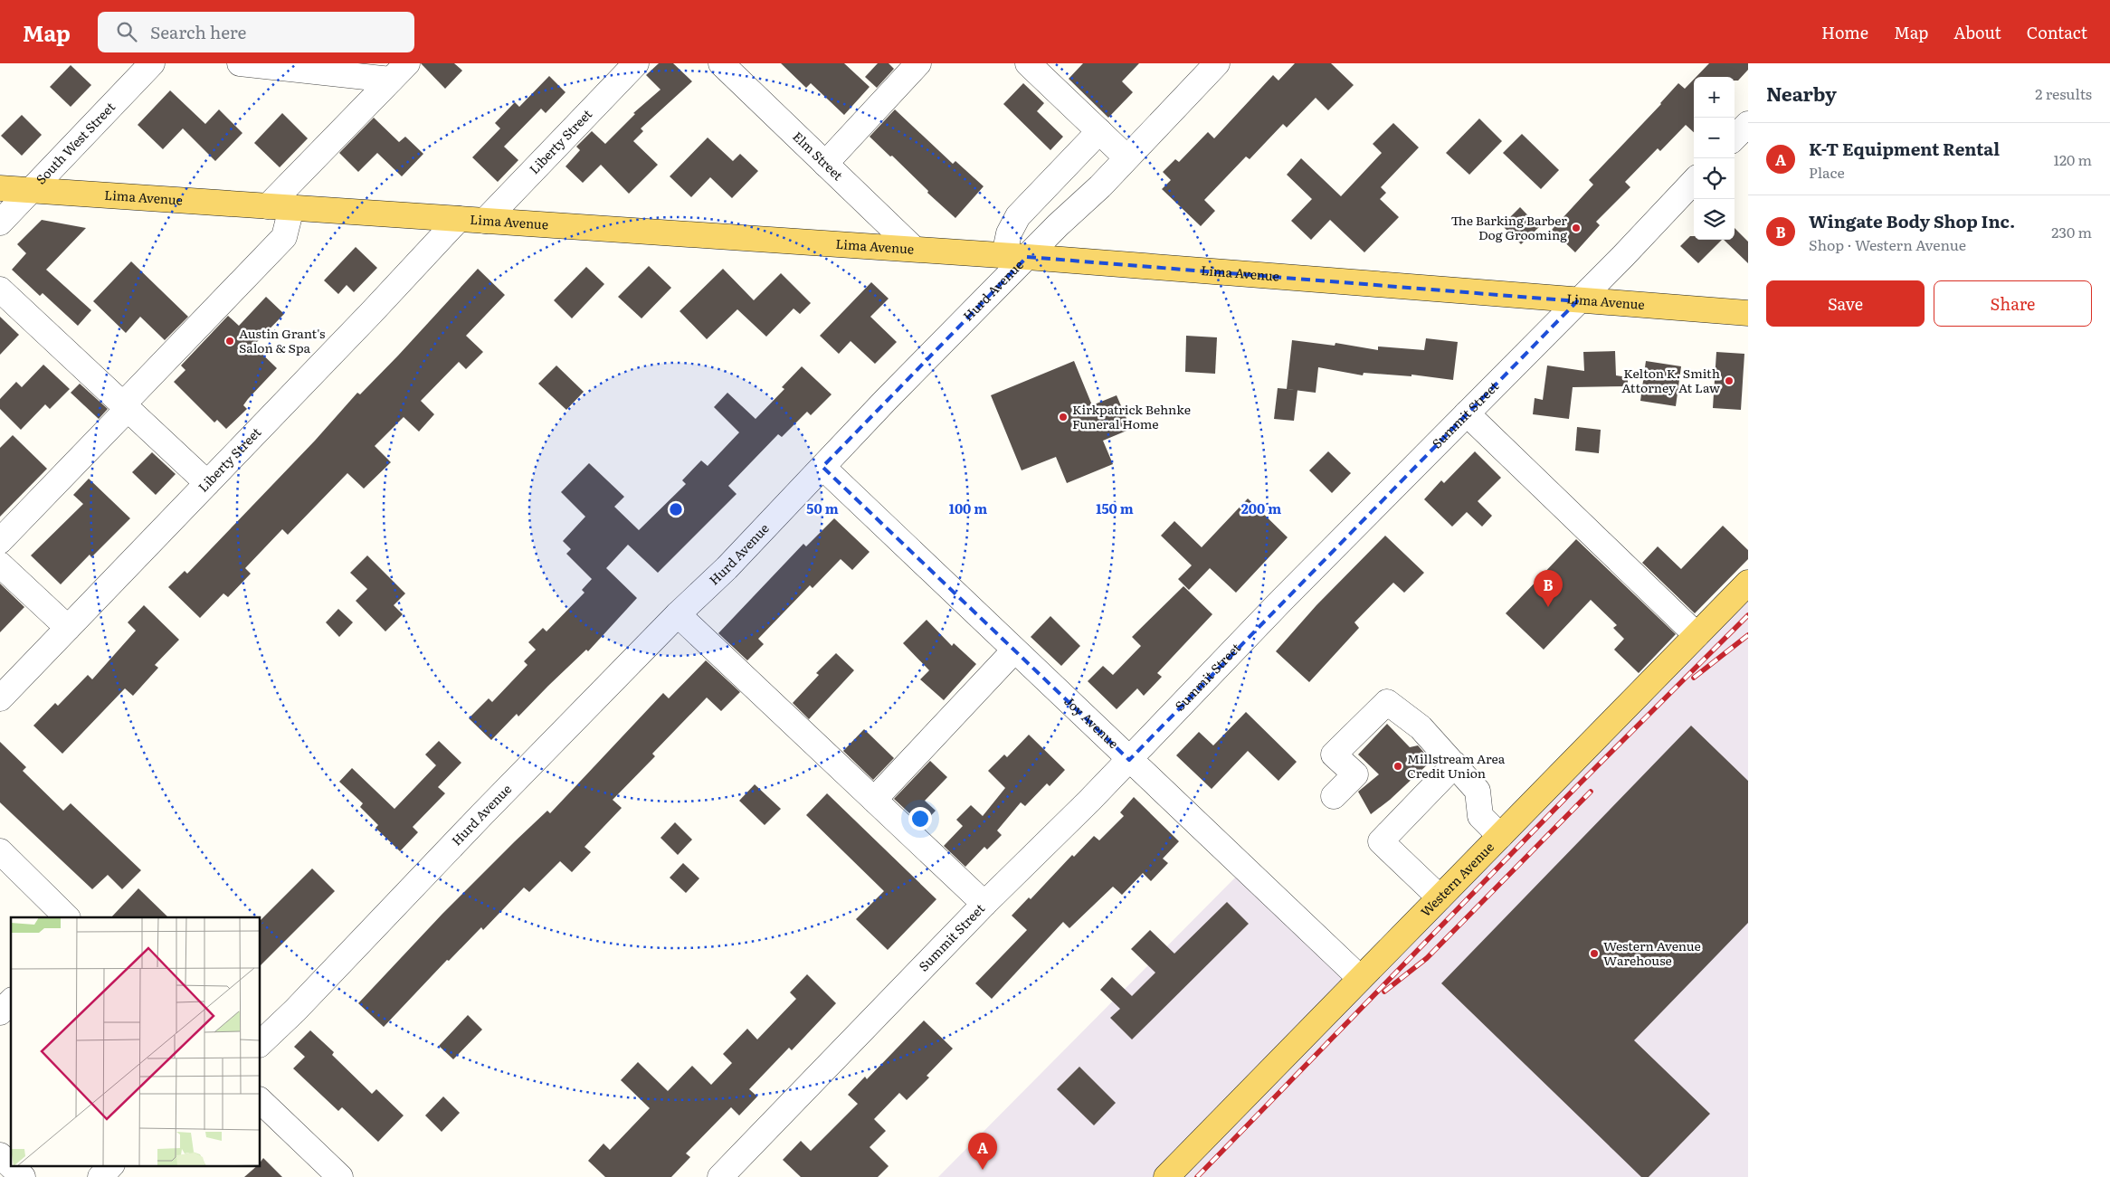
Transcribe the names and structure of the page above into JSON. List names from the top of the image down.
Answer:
{
  "streets": {
    "main road": ["Lima Avenue", "Western Avenue"],
    "street": [
      "Liberty Street",
      "South West Street",
      "Elm Street",
      "Hurd Avenue",
      "Summit Street",
      "Joy Avenue"
    ]
  },
  "crossings": [
    ["Liberty Street", "Lima Avenue"],
    ["South West Street", "Lima Avenue"],
    ["Elm Street", "Lima Avenue"],
    ["Lima Avenue", "Hurd Avenue"],
    ["Lima Avenue", "Summit Street"],
    ["Hurd Avenue", "Joy Avenue"],
    ["Summit Street", "Joy Avenue"],
    ["Joy Avenue", "Western Avenue"]
  ],
  "places": [
    "The Barking Barber Dog Grooming",
    "Austin Grant's Salon & Spa",
    "Kelton K. Smith Attorney At Law",
    "Kirkpatrick Behnke Funeral Home",
    "Millstream Area Credit Union",
    "Western Avenue Warehouse"
  ],
  "page": {
    "header": "Map",
    "search": "Search here",
    "nav": [
      "Home",
      "Map",
      "About",
      "Contact"
    ],
    "heading": ["Nearby", "2 results"],
    "map_buttons": ["+", "−"],
    "list": [
      {
        "mark": "A",
        "name": "K-T Equipment Rental",
        "note": "Place",
        "value": "120 m"
      },
      {
        "mark": "B",
        "name": "Wingate Body Shop Inc.",
        "note": "Shop · Western Avenue",
        "value": "230 m"
      }
    ],
    "buttons": ["Save", "Share"],
    "pins": ["B", "A"]
  },
  "rings": [
    "50 m",
    "100 m",
    "150 m",
    "200 m"
  ]
}
